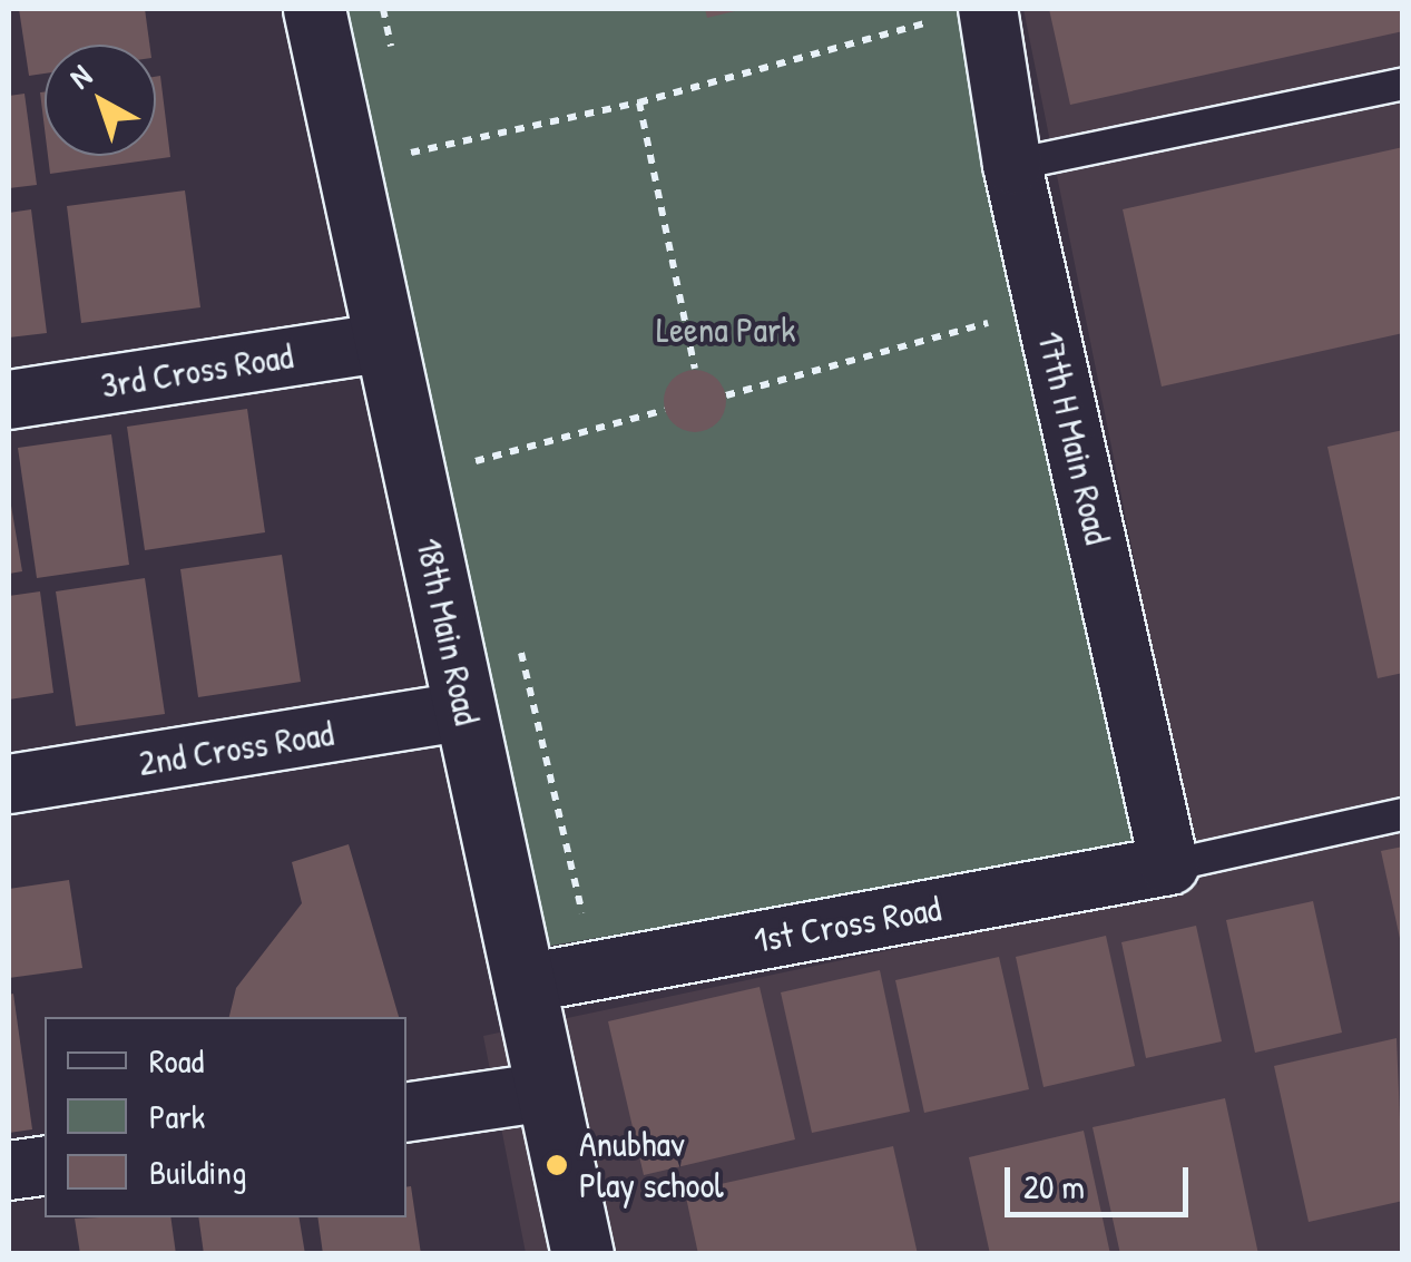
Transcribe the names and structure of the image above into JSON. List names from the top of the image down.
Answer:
{
  "streets": {
    "street": [
      "3rd Cross Road",
      "17th H Main Road",
      "18th Main Road",
      "2nd Cross Road",
      "1st Cross Road"
    ]
  },
  "crossings": [
    ["3rd Cross Road", "18th Main Road"],
    ["17th H Main Road", "1st Cross Road"],
    ["18th Main Road", "2nd Cross Road"],
    ["18th Main Road", "1st Cross Road"]
  ],
  "parks": ["Leena Park"],
  "places": ["Anubhav Play school"],
  "legend": ["Road", "Park", "Building"],
  "scale_bar": "20 m",
  "north": "top left"
}
